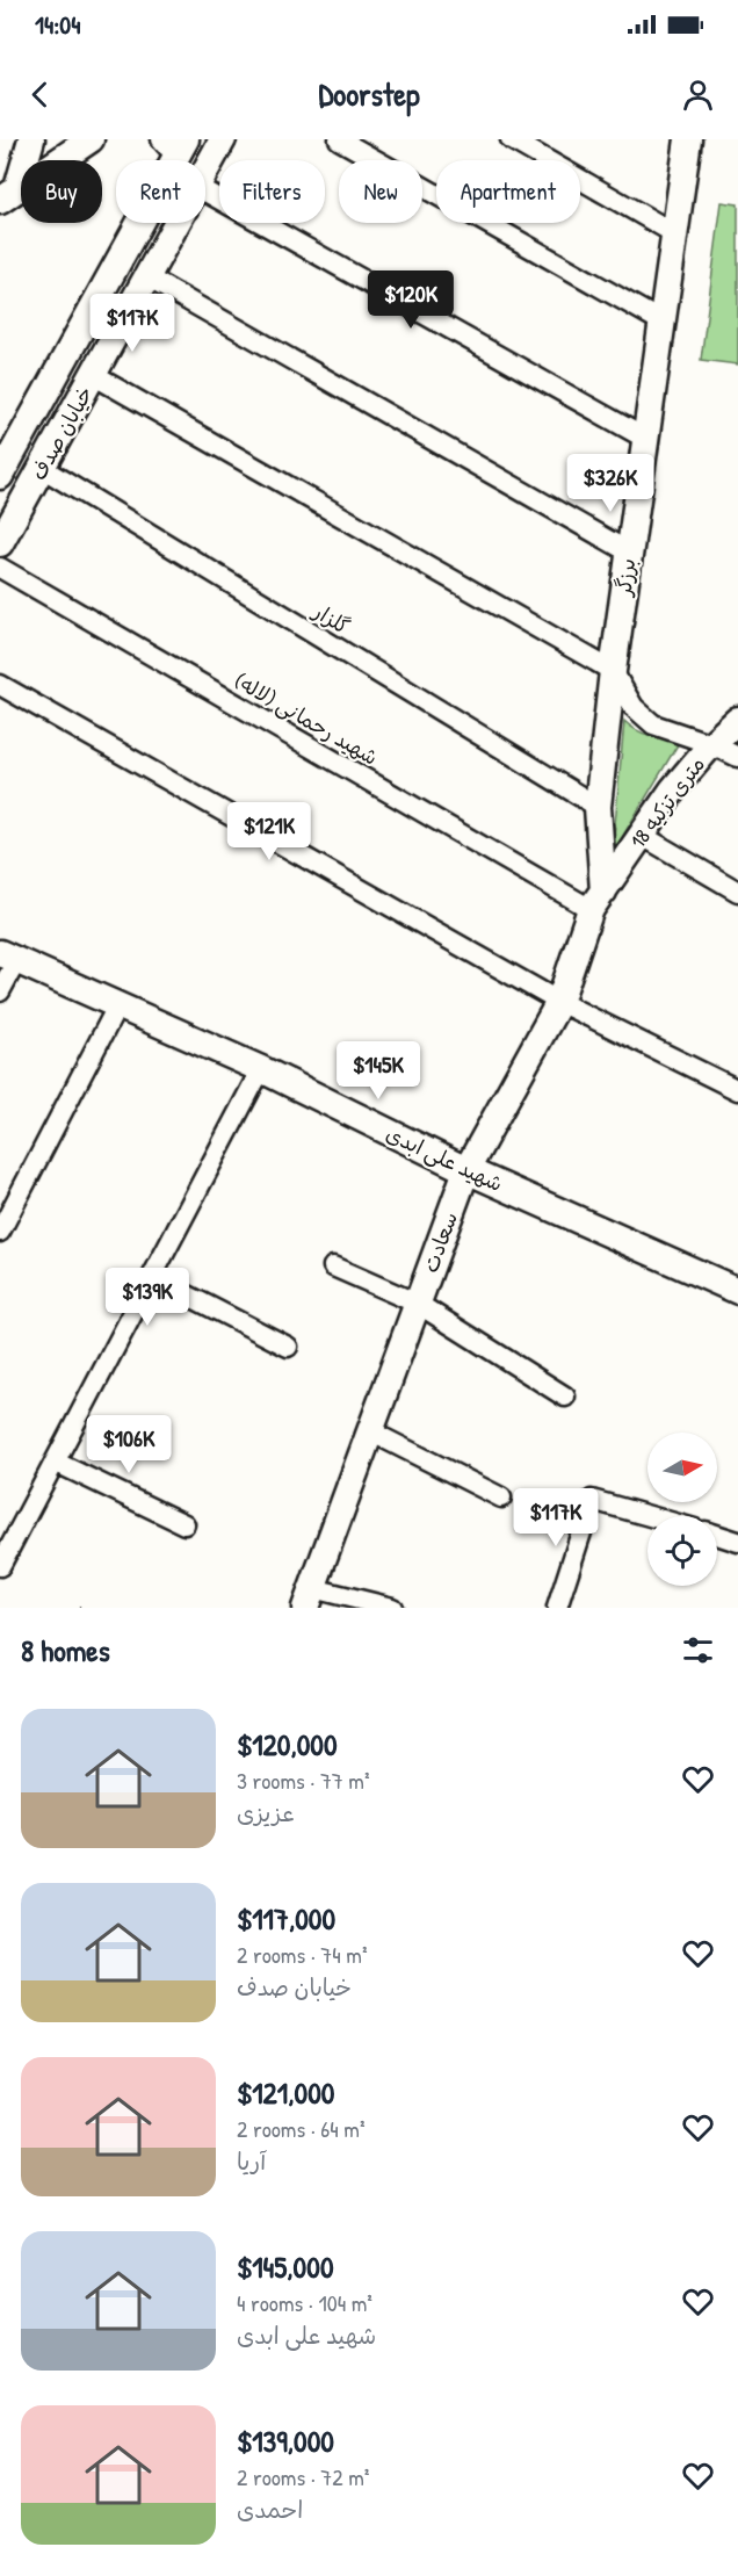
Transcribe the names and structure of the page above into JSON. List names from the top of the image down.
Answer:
{
  "streets": {
    "street": [
      "خیابان صدف",
      "برزگر",
      "گلزار",
      "شهید رحمانی (لاله)",
      "18 متری تزکیه",
      "شهید علی ابدی",
      "سعادت"
    ]
  },
  "crossings": [
    ["خیابان صدف", "گلزار"],
    ["برزگر", "گلزار"],
    ["برزگر", "شهید رحمانی (لاله)"],
    ["برزگر", "18 متری تزکیه"],
    ["برزگر", "سعادت"],
    ["شهید رحمانی (لاله)", "18 متری تزکیه"],
    ["شهید رحمانی (لاله)", "سعادت"],
    ["18 متری تزکیه", "سعادت"],
    ["شهید علی ابدی", "سعادت"]
  ],
  "north": "right",
  "page": {
    "status": "14:04",
    "header": "Doorstep",
    "chip": [
      "Buy",
      "Rent",
      "Filters",
      "New",
      "Apartment"
    ],
    "price": [
      "$120K",
      "$117K",
      "$326K",
      "$121K",
      "$145K",
      "$139K",
      "$106K",
      "$117K"
    ],
    "heading": "8 homes",
    "list": [
      {
        "name": "$120,000",
        "note": "3 rooms · 77 m² · عزیزی"
      },
      {
        "name": "$117,000",
        "note": "2 rooms · 74 m² · خیابان صدف"
      },
      {
        "name": "$121,000",
        "note": "2 rooms · 64 m² · آریا"
      },
      {
        "name": "$145,000",
        "note": "4 rooms · 104 m² · شهید علی ابدی"
      },
      {
        "name": "$139,000",
        "note": "2 rooms · 72 m² · احمدی"
      }
    ]
  }
}
